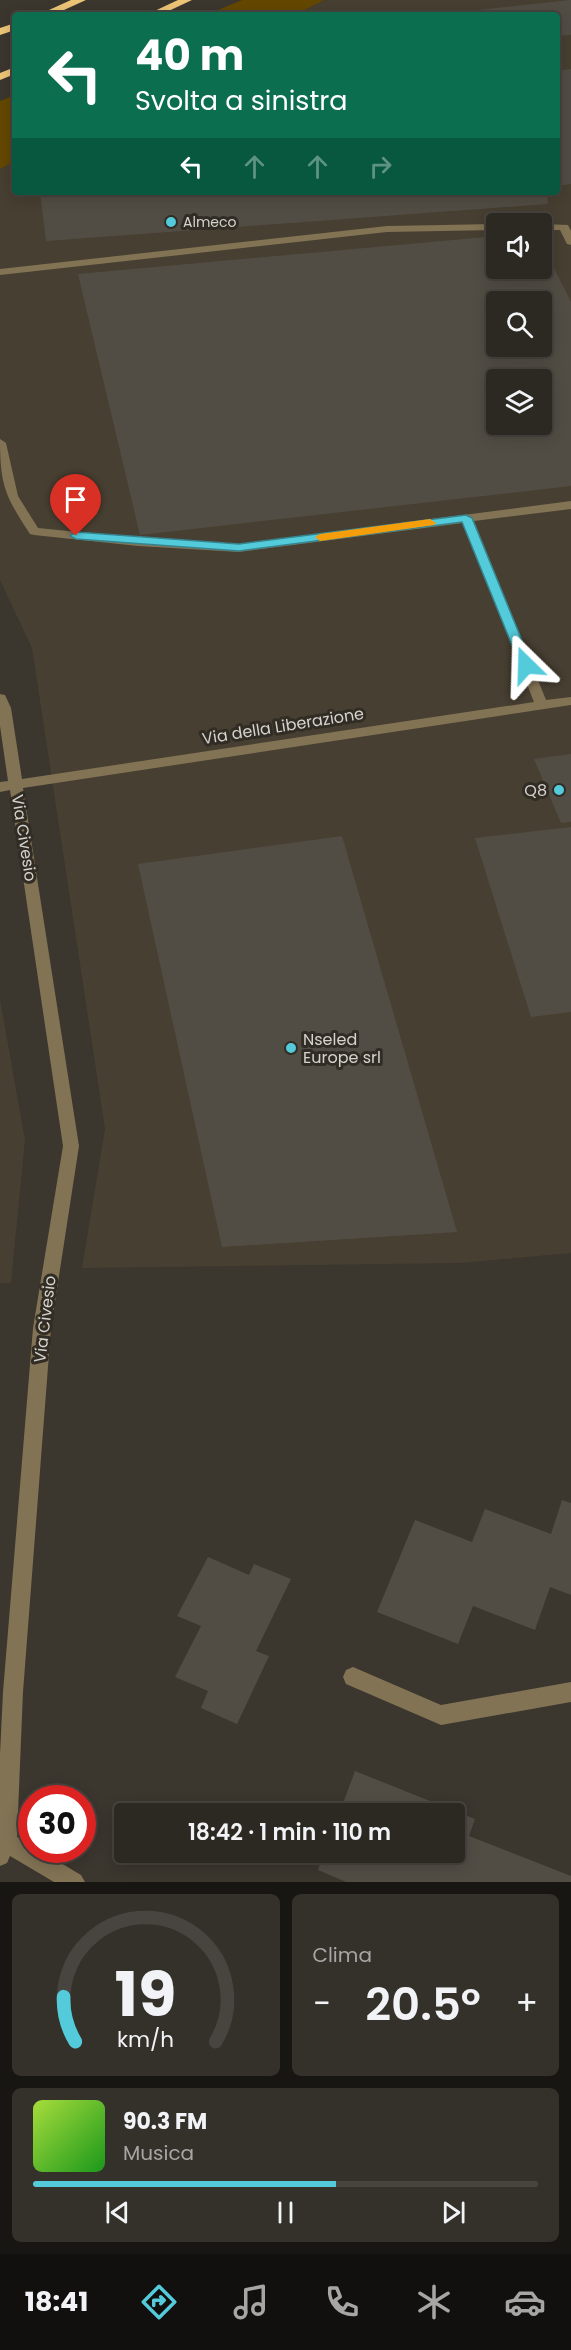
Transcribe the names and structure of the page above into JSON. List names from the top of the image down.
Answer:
{
  "streets": {
    "street": ["Via della Liberazione", "Via Civesio"]
  },
  "crossings": [
    ["Via della Liberazione", "Via Civesio"]
  ],
  "places": ["Almeco", "Q8", "Nseled Europe srl"],
  "page": {
    "turn": ["40 m", "Svolta a sinistra"],
    "limit": "30",
    "trip": "18:42 · 1 min · 110 m",
    "tile": "Clima",
    "heat": ["−", "20.5°", "+"],
    "song": ["90.3 FM", "Musica"],
    "tabs": "18:41",
    "gauge": ["19", "km/h"]
  }
}
